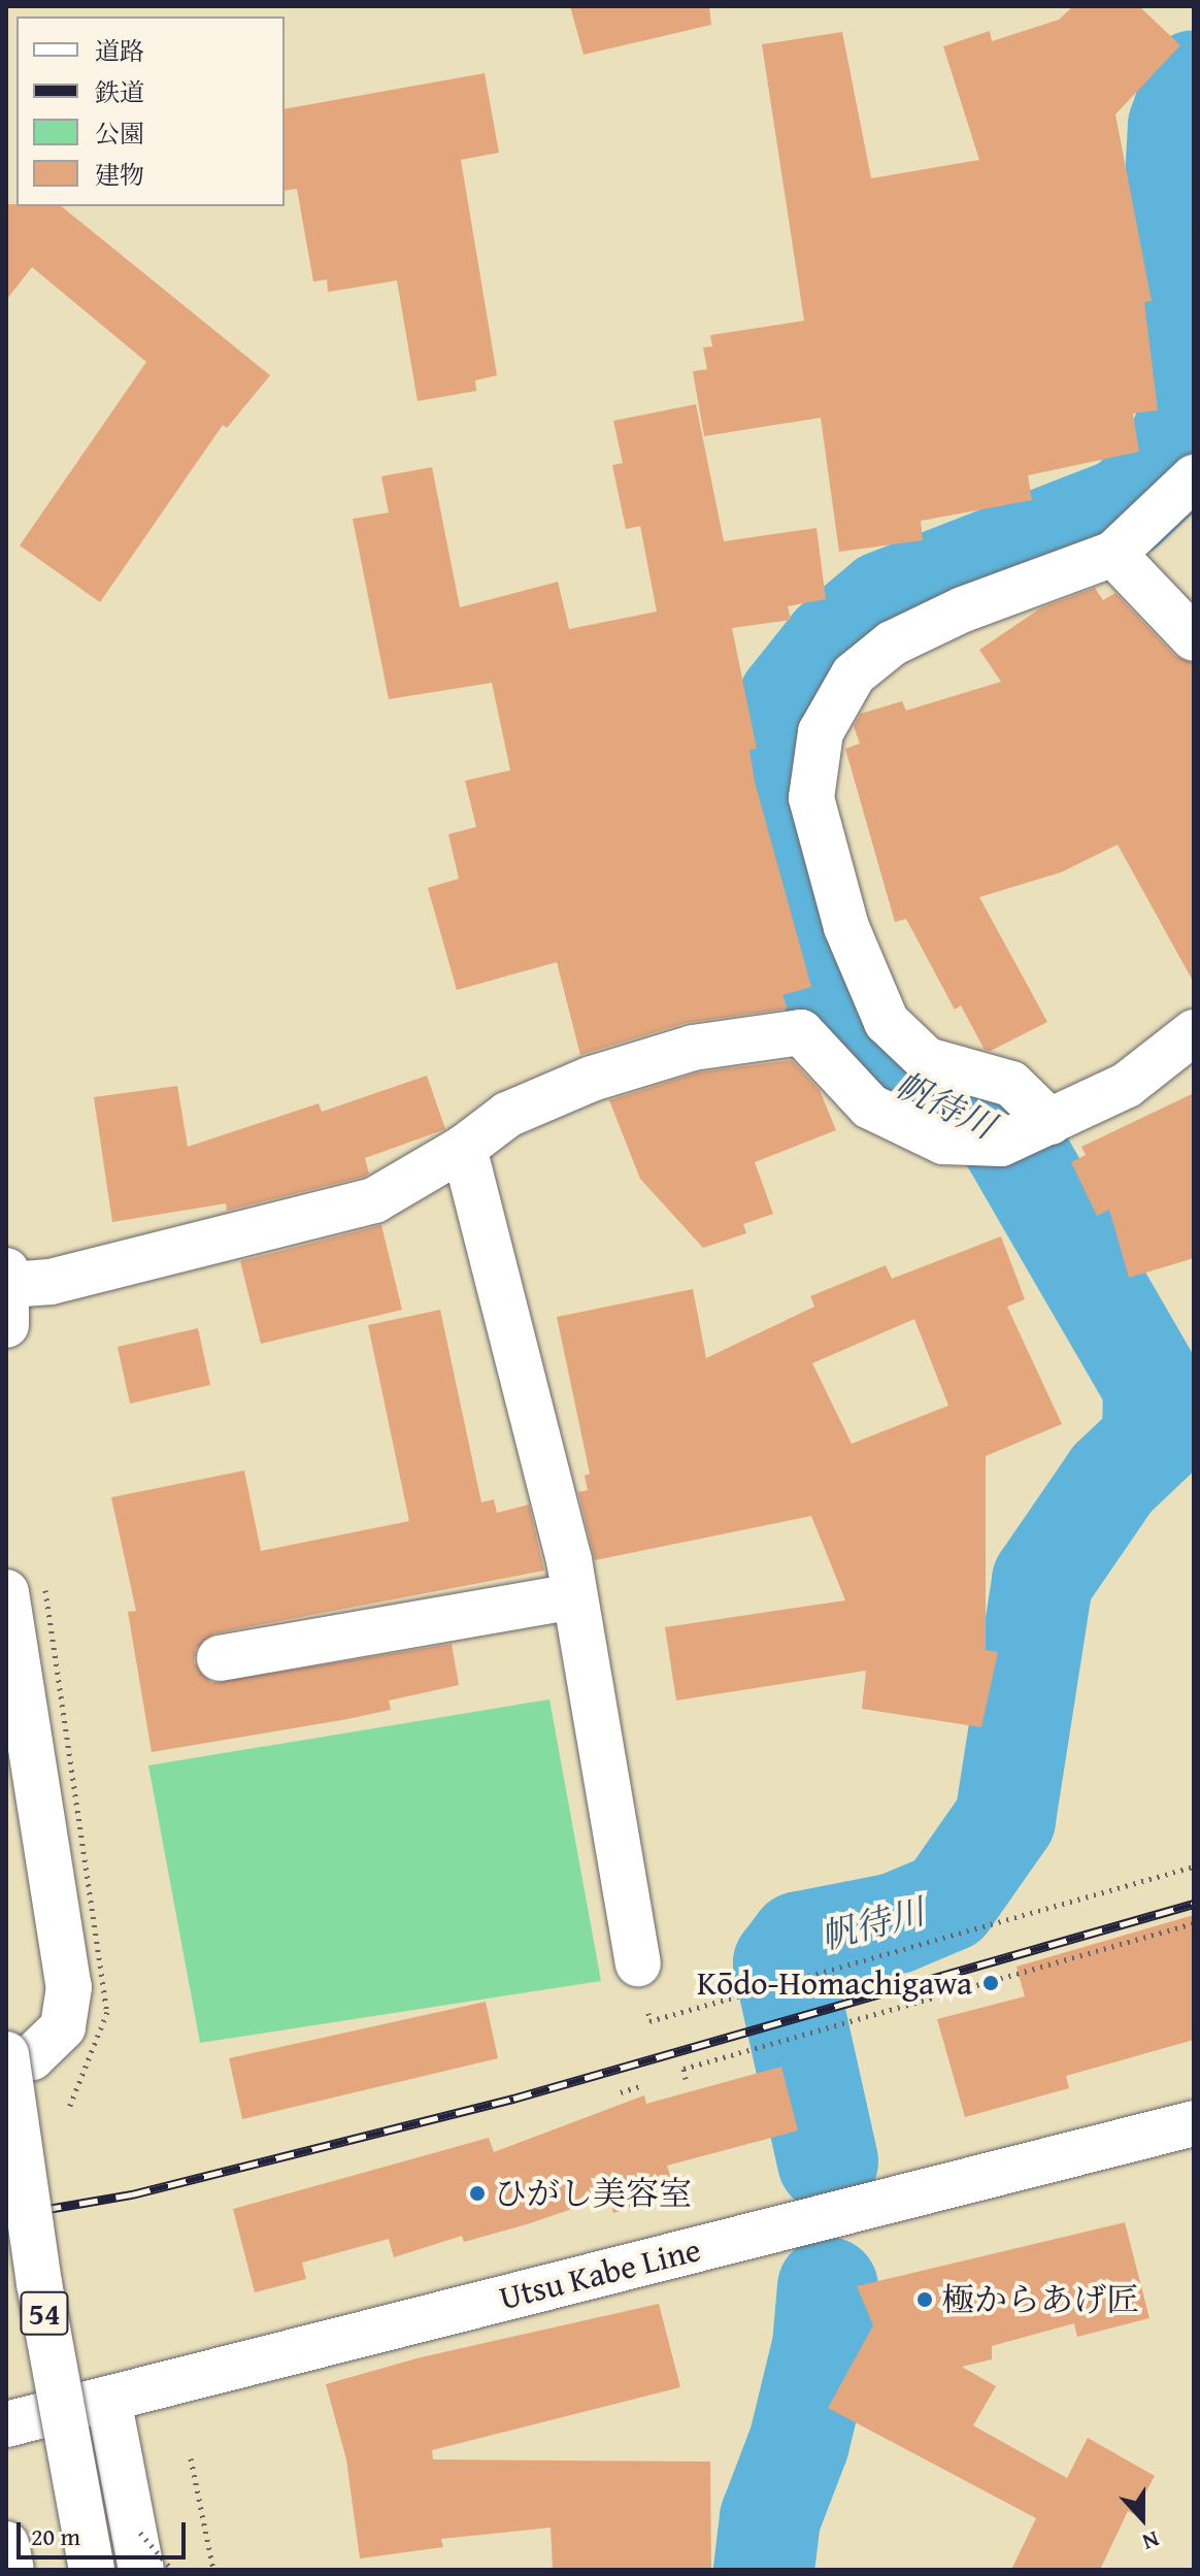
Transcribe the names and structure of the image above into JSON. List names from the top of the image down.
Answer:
{
  "streets": {
    "main road": ["Utsu Kabe Line", "54"]
  },
  "water": ["帆待川"],
  "places": ["Kōdo-Homachigawa", "ひがし美容室", "極からあげ匠"],
  "legend": [
    "道路",
    "鉄道",
    "公園",
    "建物"
  ],
  "scale_bar": "20 m",
  "north": "bottom"
}
